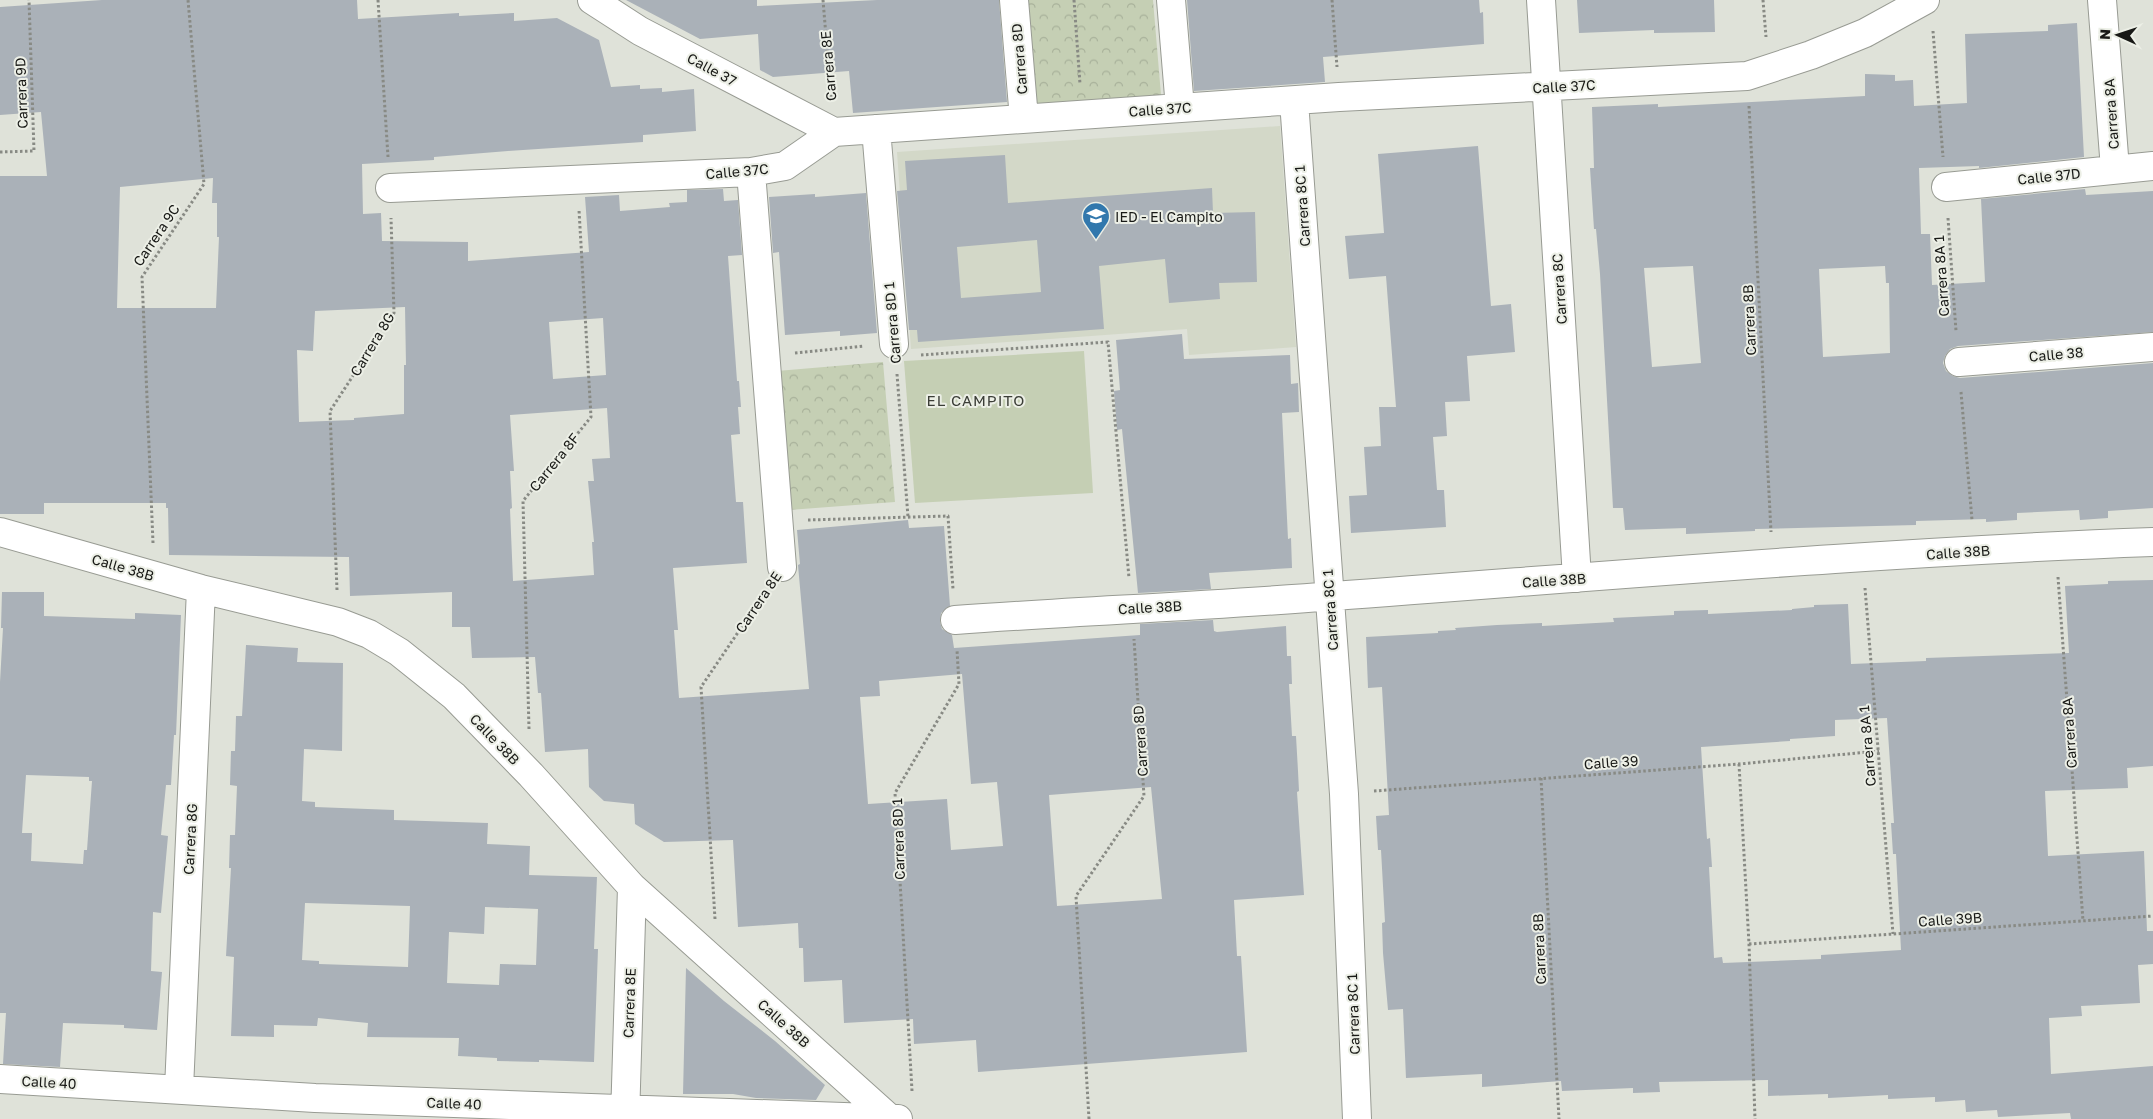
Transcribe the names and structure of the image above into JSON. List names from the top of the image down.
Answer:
{
  "streets": {
    "street": [
      "Carrera 8D",
      "Carrera 8E",
      "Calle 37",
      "Calle 37C",
      "Carrera 8A",
      "Calle 37D",
      "Carrera 8C 1",
      "Carrera 8C",
      "Carrera 8D 1",
      "Carrera 8G",
      "Calle 38",
      "Calle 38B",
      "Calle 40"
    ],
    "path": [
      "Carrera 9D",
      "Carrera 9C",
      "Carrera 8A 1",
      "Carrera 8B",
      "Carrera 8F",
      "Calle 39",
      "Calle 39B"
    ]
  },
  "crossings": [
    ["Carrera 8D", "Calle 37C"],
    ["Carrera 8D", "Carrera 8D 1"],
    ["Carrera 8D", "Calle 38B"],
    ["Carrera 8E", "Calle 37"],
    ["Carrera 8E", "Calle 37C"],
    ["Carrera 8E", "Calle 38B"],
    ["Carrera 8E", "Calle 40"],
    ["Calle 37", "Calle 37C"],
    ["Calle 37C", "Carrera 8C 1"],
    ["Calle 37C", "Carrera 8C"],
    ["Calle 37C", "Carrera 8B"],
    ["Calle 37C", "Carrera 8D 1"],
    ["Calle 37C", "Carrera 8G"],
    ["Calle 37C", "Carrera 8F"],
    ["Carrera 8A", "Calle 37D"],
    ["Carrera 8A", "Calle 38B"],
    ["Carrera 8A", "Calle 39B"],
    ["Calle 37D", "Carrera 8A 1"],
    ["Carrera 8C 1", "Calle 38B"],
    ["Carrera 8C 1", "Calle 39"],
    ["Carrera 9C", "Calle 38B"],
    ["Carrera 8A 1", "Calle 38"],
    ["Carrera 8A 1", "Calle 38B"],
    ["Carrera 8A 1", "Calle 39"],
    ["Carrera 8A 1", "Calle 39B"],
    ["Carrera 8C", "Calle 38B"],
    ["Carrera 8B", "Calle 38B"],
    ["Carrera 8B", "Calle 39"],
    ["Carrera 8D 1", "Calle 38B"],
    ["Carrera 8D 1", "Calle 40"],
    ["Carrera 8G", "Calle 38B"],
    ["Carrera 8G", "Calle 40"],
    ["Carrera 8F", "Calle 38B"],
    ["Calle 38B", "Calle 40"]
  ],
  "districts": ["EL CAMPITO"],
  "places": {
    "school or university": ["IED - El Campito"]
  },
  "north": "left"
}
